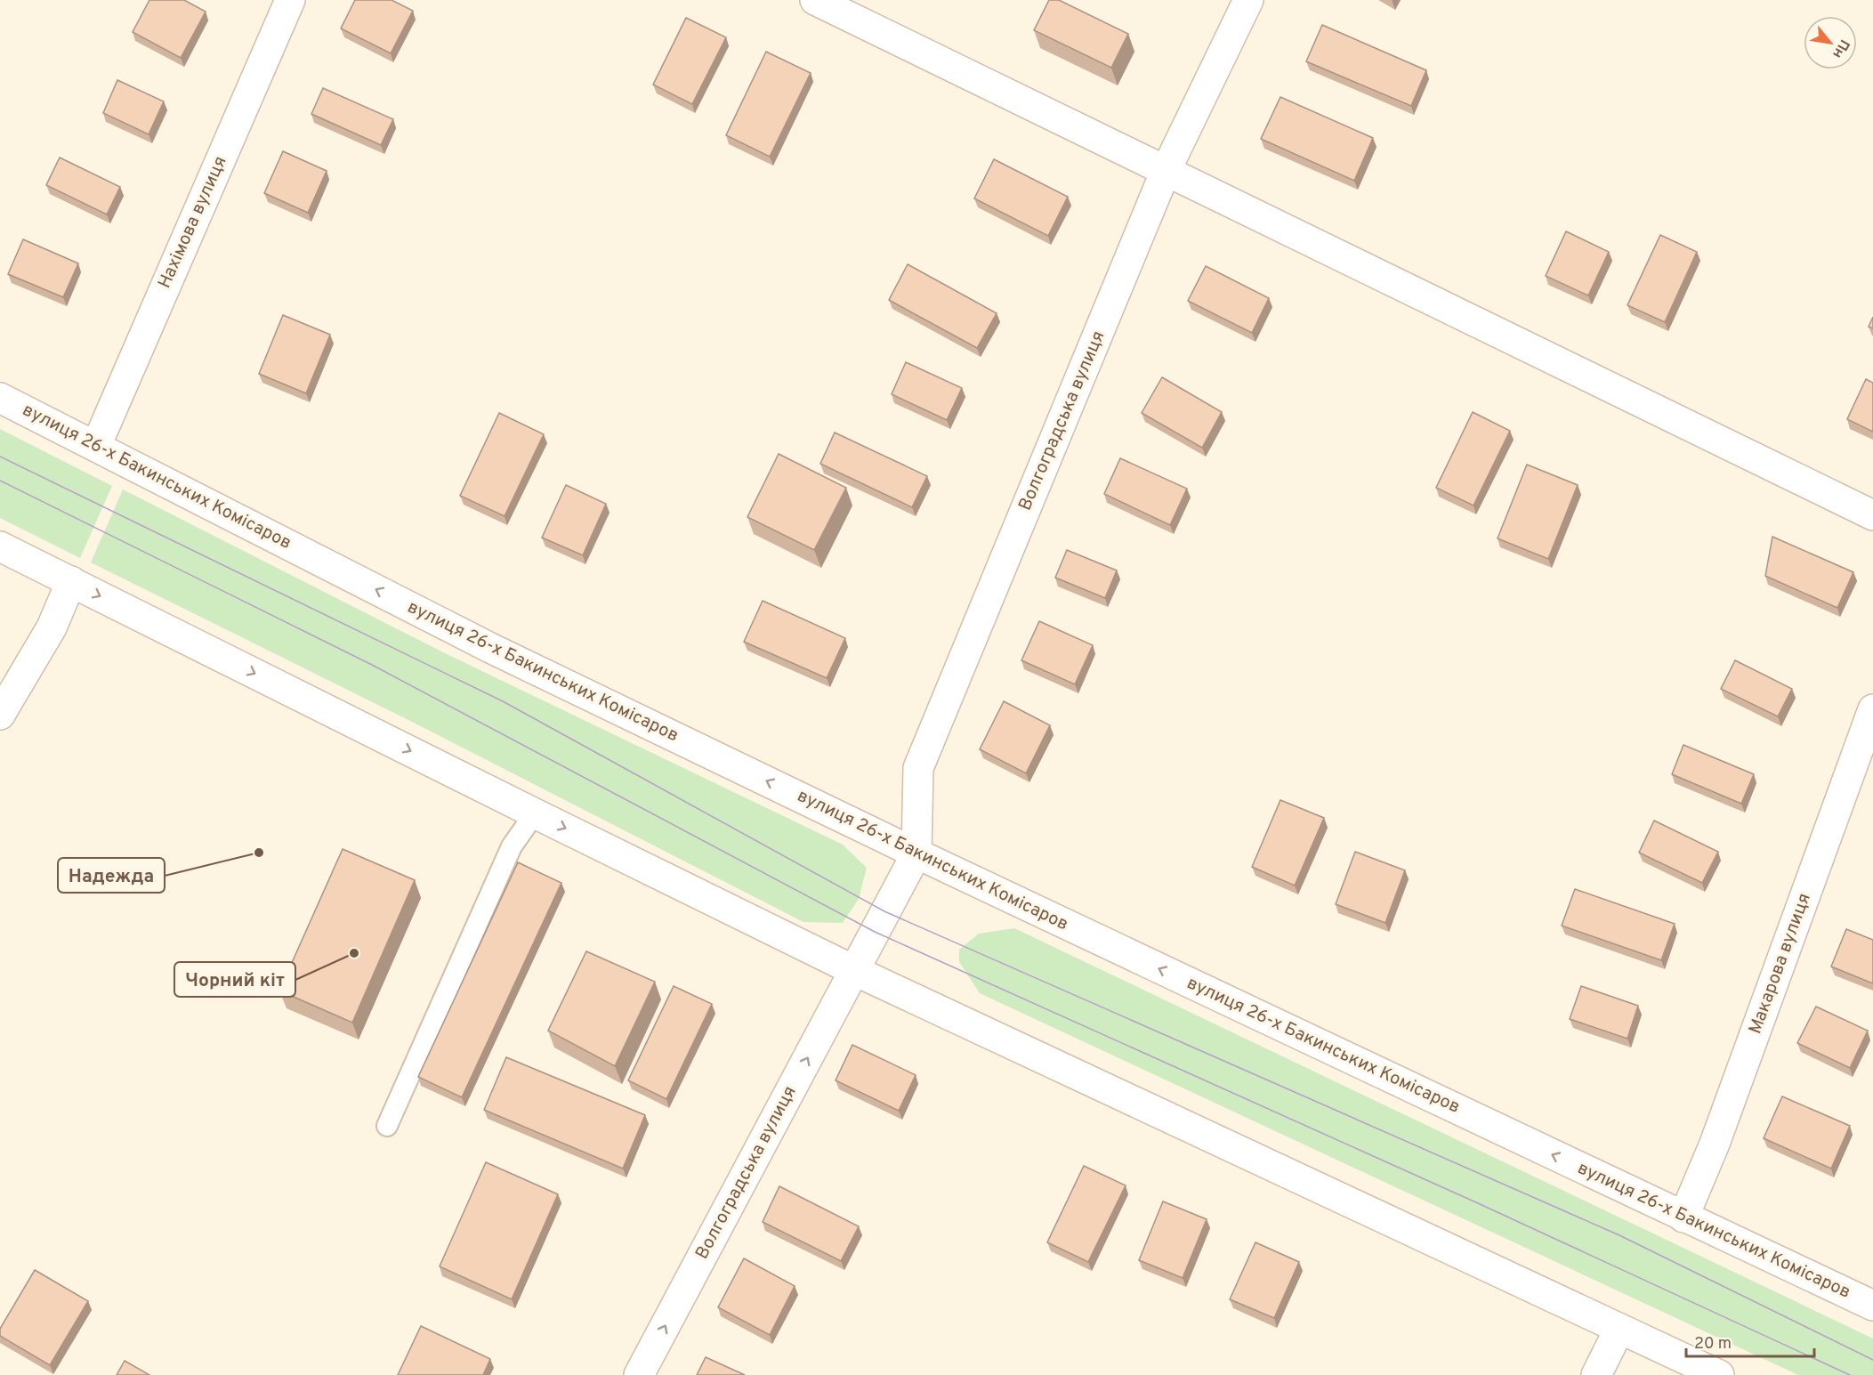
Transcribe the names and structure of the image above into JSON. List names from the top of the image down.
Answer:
{
  "streets": {
    "street": [
      "Нахімова вулиця",
      "Волгоградська вулиця",
      "вулиця 26-х Бакинських Комісаров",
      "Макарова вулиця"
    ]
  },
  "crossings": [
    ["Нахімова вулиця", "вулиця 26-х Бакинських Комісаров"],
    ["Волгоградська вулиця", "вулиця 26-х Бакинських Комісаров"],
    ["вулиця 26-х Бакинських Комісаров", "Макарова вулиця"]
  ],
  "places": ["Надежда", "Чорний кіт"],
  "scale_bar": "20 m",
  "north": "bottom right"
}
